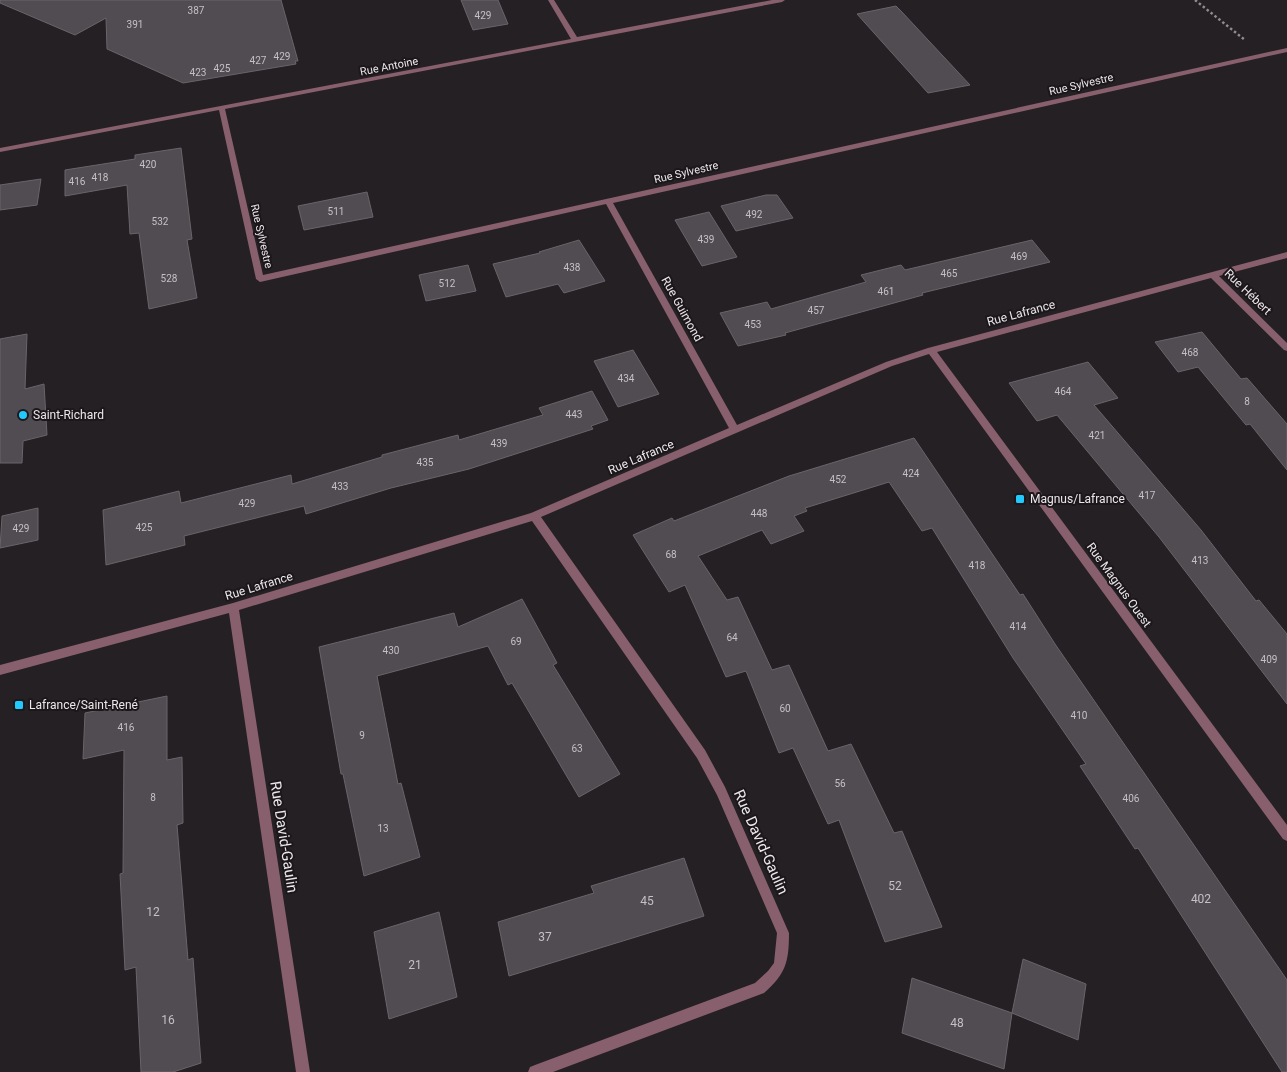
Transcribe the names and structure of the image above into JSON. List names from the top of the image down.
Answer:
{
  "streets": {
    "street": [
      "Rue Antoine",
      "Rue Sylvestre",
      "Rue Hébert",
      "Rue Guimond",
      "Rue Lafrance",
      "Rue Magnus Ouest",
      "Rue David-Gaulin"
    ]
  },
  "crossings": [
    ["Rue Antoine", "Rue Sylvestre"],
    ["Rue Sylvestre", "Rue Guimond"],
    ["Rue Hébert", "Rue Lafrance"],
    ["Rue Guimond", "Rue Lafrance"],
    ["Rue Lafrance", "Rue Magnus Ouest"],
    ["Rue Lafrance", "Rue David-Gaulin"]
  ],
  "places": {
    "other": ["Saint-Richard"],
    "transit": ["Magnus/Lafrance", "Lafrance/Saint-René"]
  },
  "house_numbers": [
    "387",
    "429",
    "391",
    "429",
    "427",
    "425",
    "423",
    "420",
    "418",
    "416",
    "511",
    "492",
    "532",
    "439",
    "469",
    "438",
    "465",
    "528",
    "512",
    "461",
    "457",
    "453",
    "468",
    "434",
    "464",
    "8",
    "443",
    "421",
    "439",
    "435",
    "424",
    "452",
    "433",
    "417",
    "429",
    "448",
    "425",
    "429",
    "68",
    "413",
    "418",
    "414",
    "64",
    "69",
    "430",
    "409",
    "60",
    "410",
    "416",
    "9",
    "63",
    "56",
    "8",
    "406",
    "13",
    "52",
    "402",
    "45",
    "12",
    "37",
    "21",
    "16",
    "48"
  ]
}
